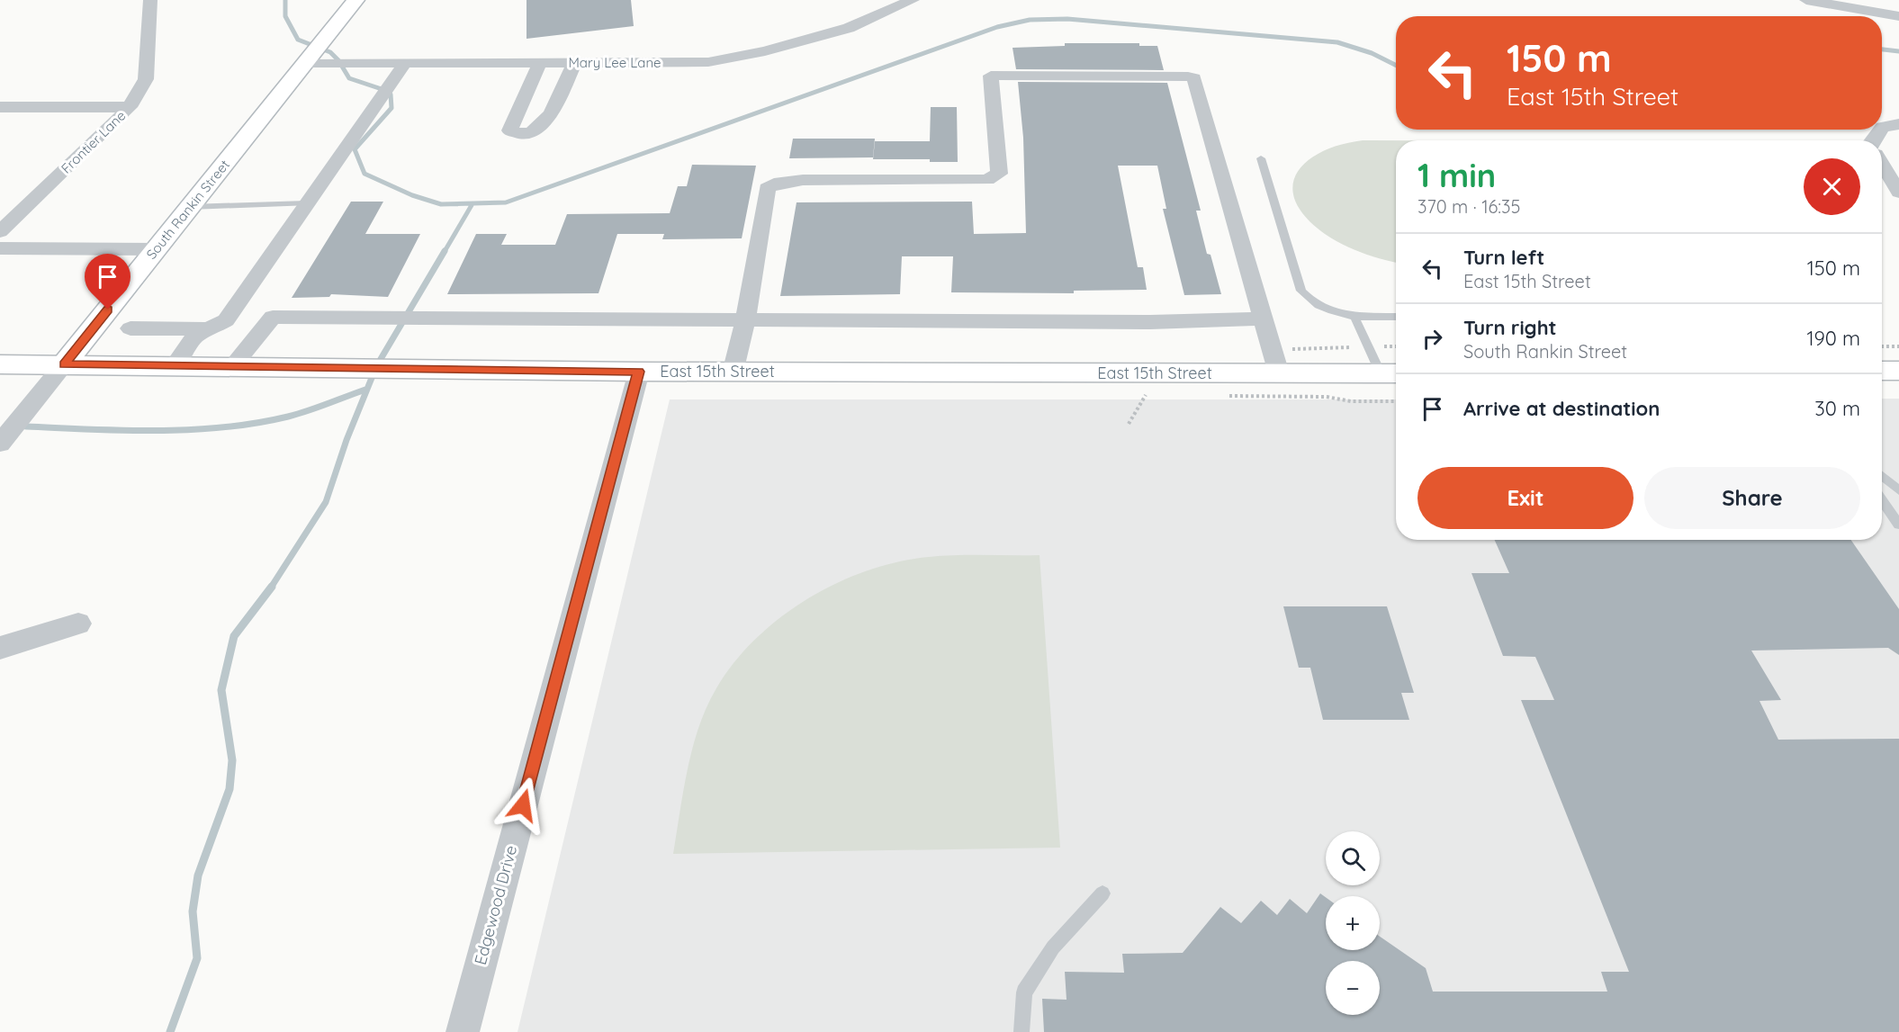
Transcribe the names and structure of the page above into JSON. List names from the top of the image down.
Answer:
{
  "streets": {
    "main road": ["South Rankin Street", "East 15th Street"],
    "street": ["Mary Lee Lane", "Frontier Lane", "Edgewood Drive"]
  },
  "crossings": [
    ["Mary Lee Lane", "South Rankin Street"],
    ["South Rankin Street", "East 15th Street"],
    ["East 15th Street", "Edgewood Drive"]
  ],
  "page": {
    "turn": ["150 m", "East 15th Street"],
    "heading": ["1 min", "370 m · 16:35"],
    "list": [
      {
        "name": "Turn left",
        "note": "East 15th Street",
        "value": "150 m"
      },
      {
        "name": "Turn right",
        "note": "South Rankin Street",
        "value": "190 m"
      },
      {
        "name": "Arrive at destination",
        "value": "30 m"
      }
    ],
    "buttons": ["Exit", "Share"],
    "map_buttons": ["+", "−"]
  }
}
